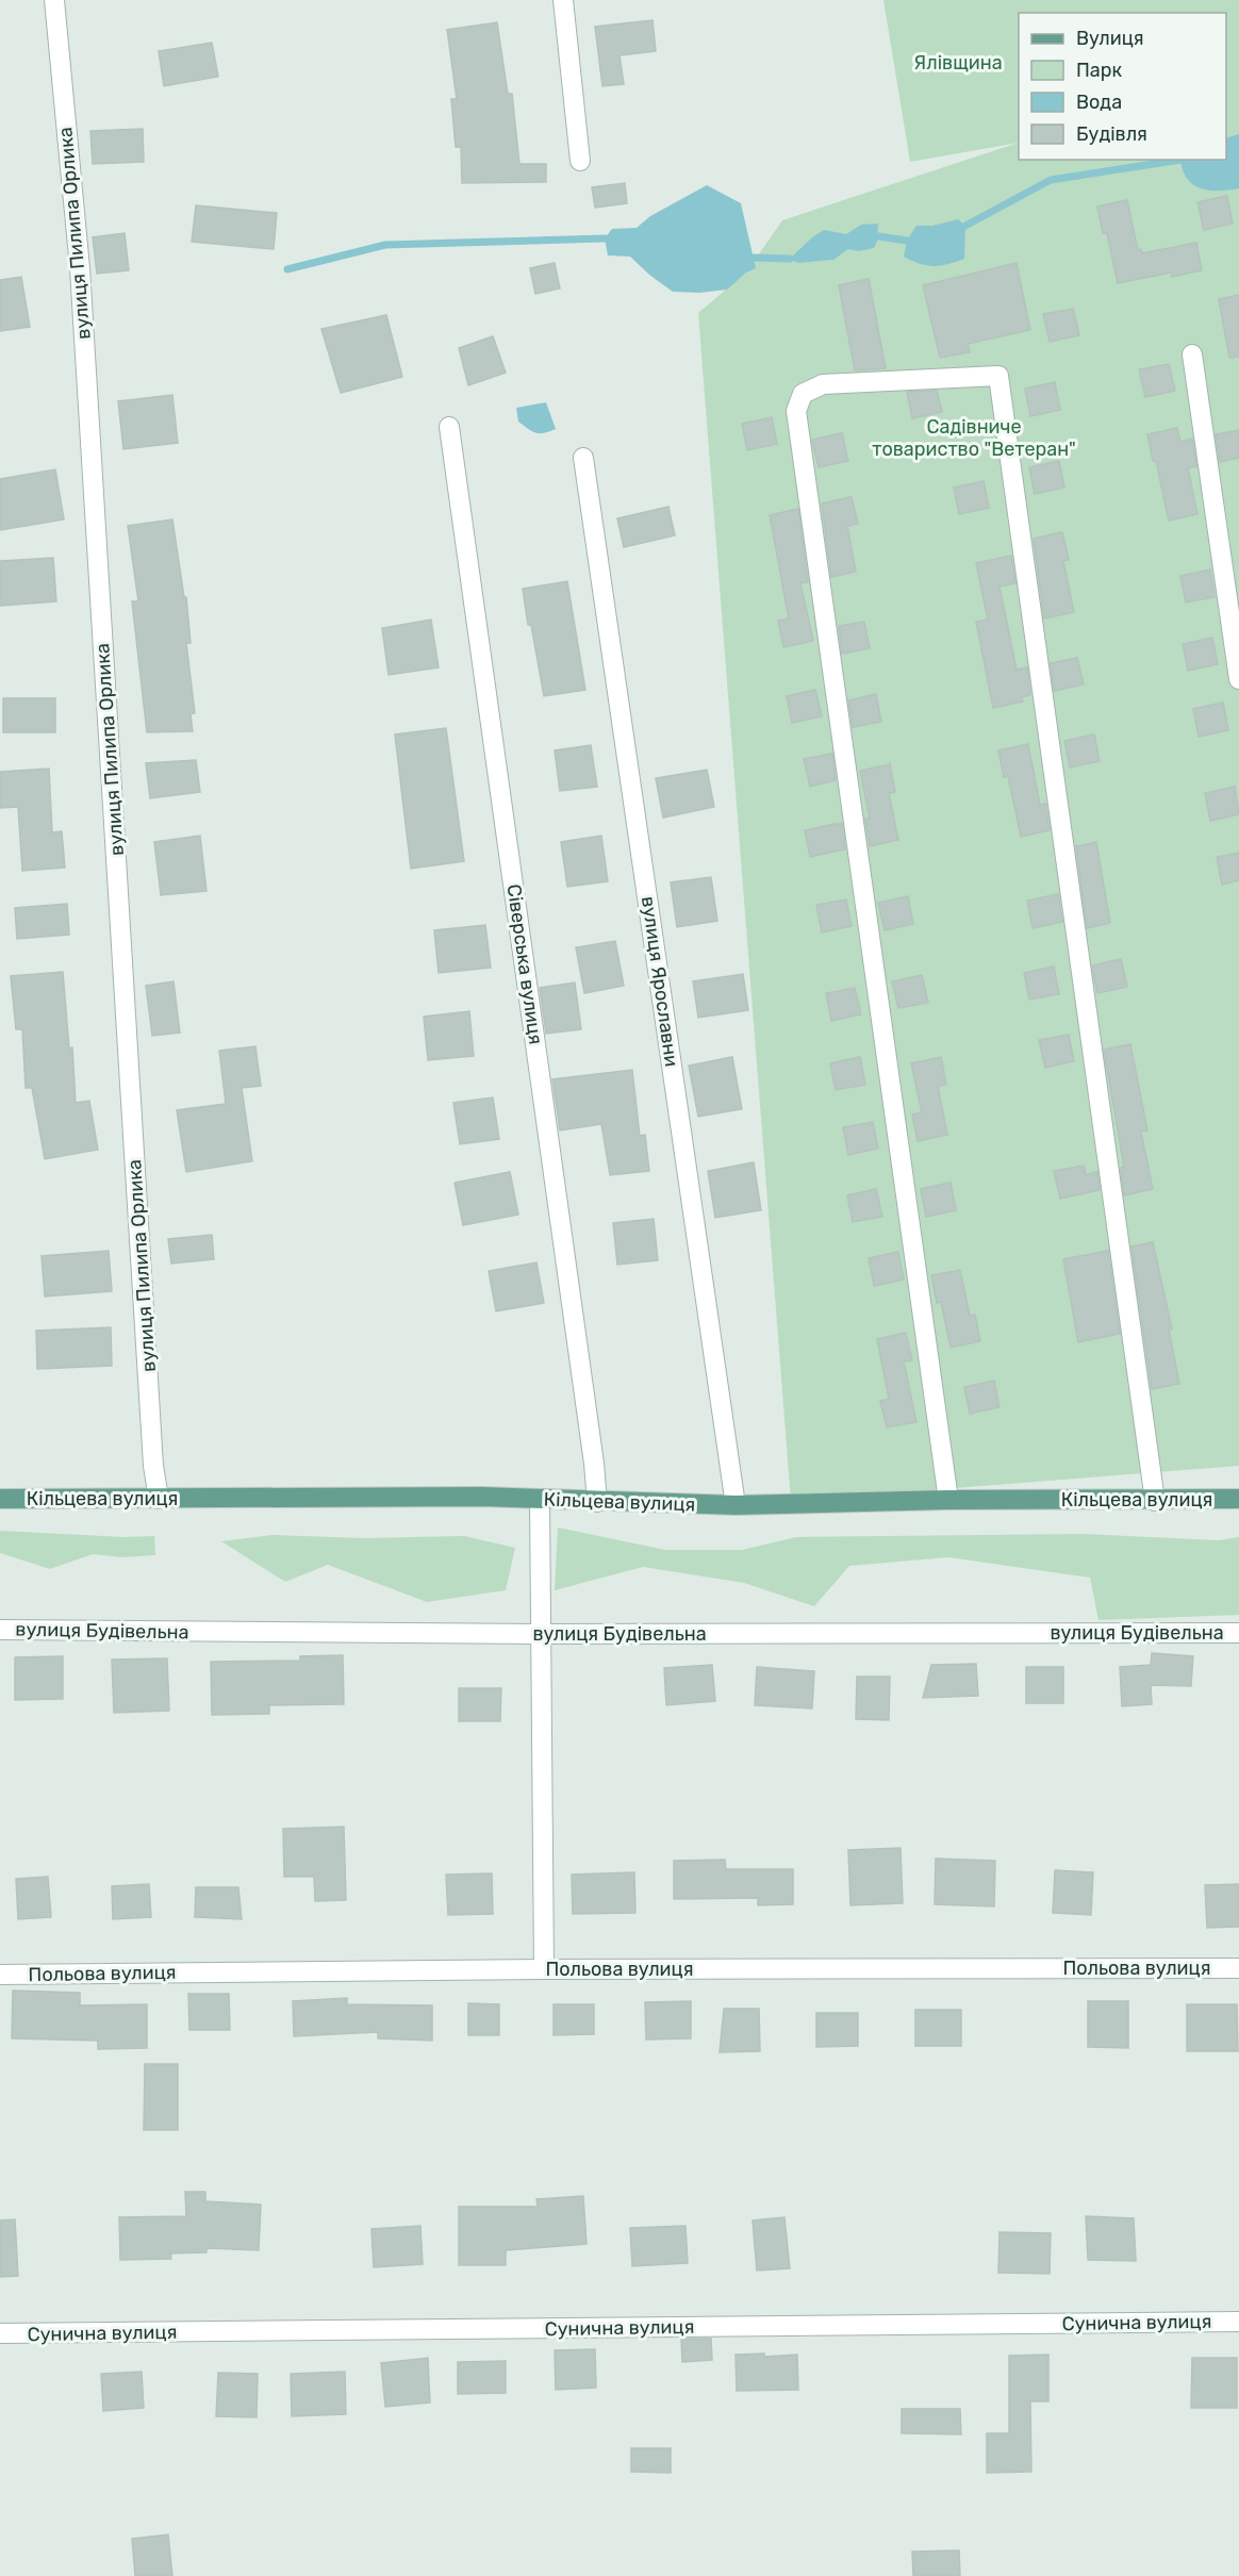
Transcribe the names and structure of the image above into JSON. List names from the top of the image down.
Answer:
{
  "streets": {
    "main road": ["Кільцева вулиця"],
    "street": [
      "вулиця Пилипа Орлика",
      "Сіверська вулиця",
      "вулиця Ярославни",
      "вулиця Будівельна",
      "Польова вулиця",
      "Сунична вулиця"
    ]
  },
  "crossings": [
    ["вулиця Пилипа Орлика", "Кільцева вулиця"],
    ["Сіверська вулиця", "Кільцева вулиця"],
    ["вулиця Ярославни", "Кільцева вулиця"]
  ],
  "parks": ["Ялівщина", "Садівниче товариство \"Ветеран\""],
  "legend": [
    "Вулиця",
    "Парк",
    "Вода",
    "Будівля"
  ]
}
